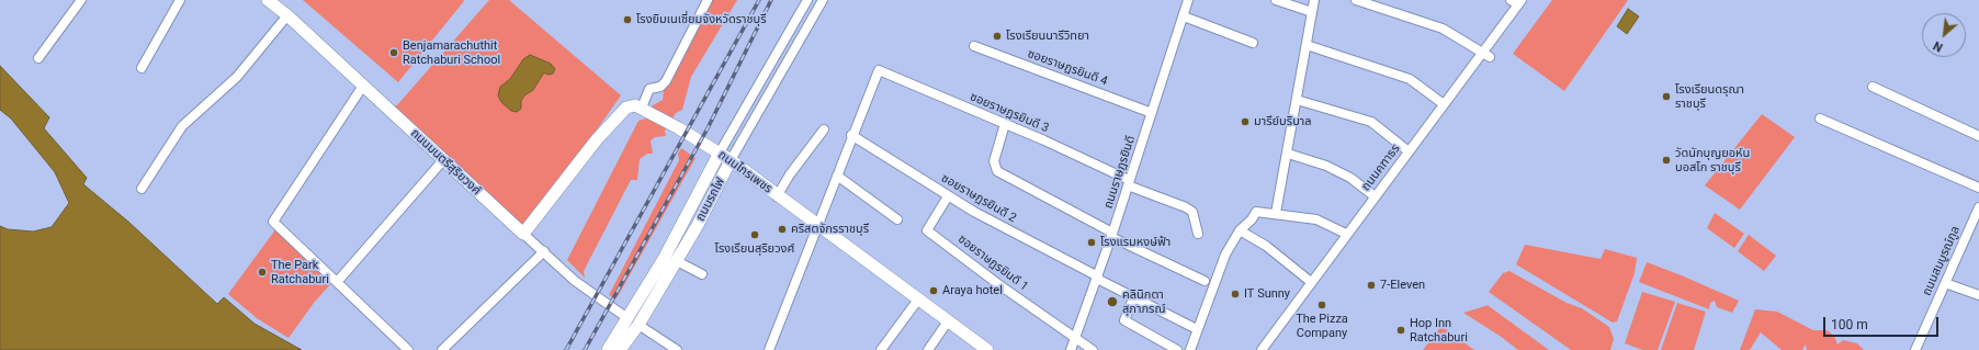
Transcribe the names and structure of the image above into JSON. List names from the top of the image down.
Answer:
{
  "streets": {
    "main road": ["ถนนมนตรีสุริยวงศ์", "ถนนไกรเพชร", "ถนนรถไฟ"],
    "street": [
      "ซอยราษฎรยินดี 4",
      "ซอยราษฎรยินดี 3",
      "ถนนคฑาธร",
      "ถนนราษฎรยินดี",
      "ซอยราษฎรยินดี 2",
      "ถนนสมบูรณ์กูล",
      "ซอยราษฎรยินดี 1"
    ]
  },
  "crossings": [
    ["ซอยราษฎรยินดี 4", "ถนนราษฎรยินดี"],
    ["ซอยราษฎรยินดี 3", "ถนนราษฎรยินดี"],
    ["ซอยราษฎรยินดี 3", "ซอยราษฎรยินดี 2"],
    ["ถนนมนตรีสุริยวงศ์", "ถนนรถไฟ"],
    ["ถนนไกรเพชร", "ถนนรถไฟ"],
    ["ถนนราษฎรยินดี", "ซอยราษฎรยินดี 2"],
    ["ถนนราษฎรยินดี", "ซอยราษฎรยินดี 1"],
    ["ซอยราษฎรยินดี 2", "ซอยราษฎรยินดี 1"]
  ],
  "places": [
    "โรงยิมเนเซี่ยมจังหวัดราชบุรี",
    "โรงเรียนนารีวิทยา",
    "Benjamarachuthit Ratchaburi School",
    "โรงเรียนดรุณา ราชบุรี",
    "มารีย์บริบาล",
    "วัดนักบุญยอห์น บอสโก ราชบุรี",
    "คริสตจักรราชบุรี",
    "โรงเรียนสุริยวงศ์",
    "โรงแรมหงษ์ฟ้า",
    "The Park Ratchaburi",
    "7-Eleven",
    "Araya hotel",
    "IT Sunny",
    "คลินิกตา สุภาภรณ์",
    "The Pizza Company",
    "Hop Inn Ratchaburi"
  ],
  "scale_bar": "100 m",
  "north": "bottom left"
}
